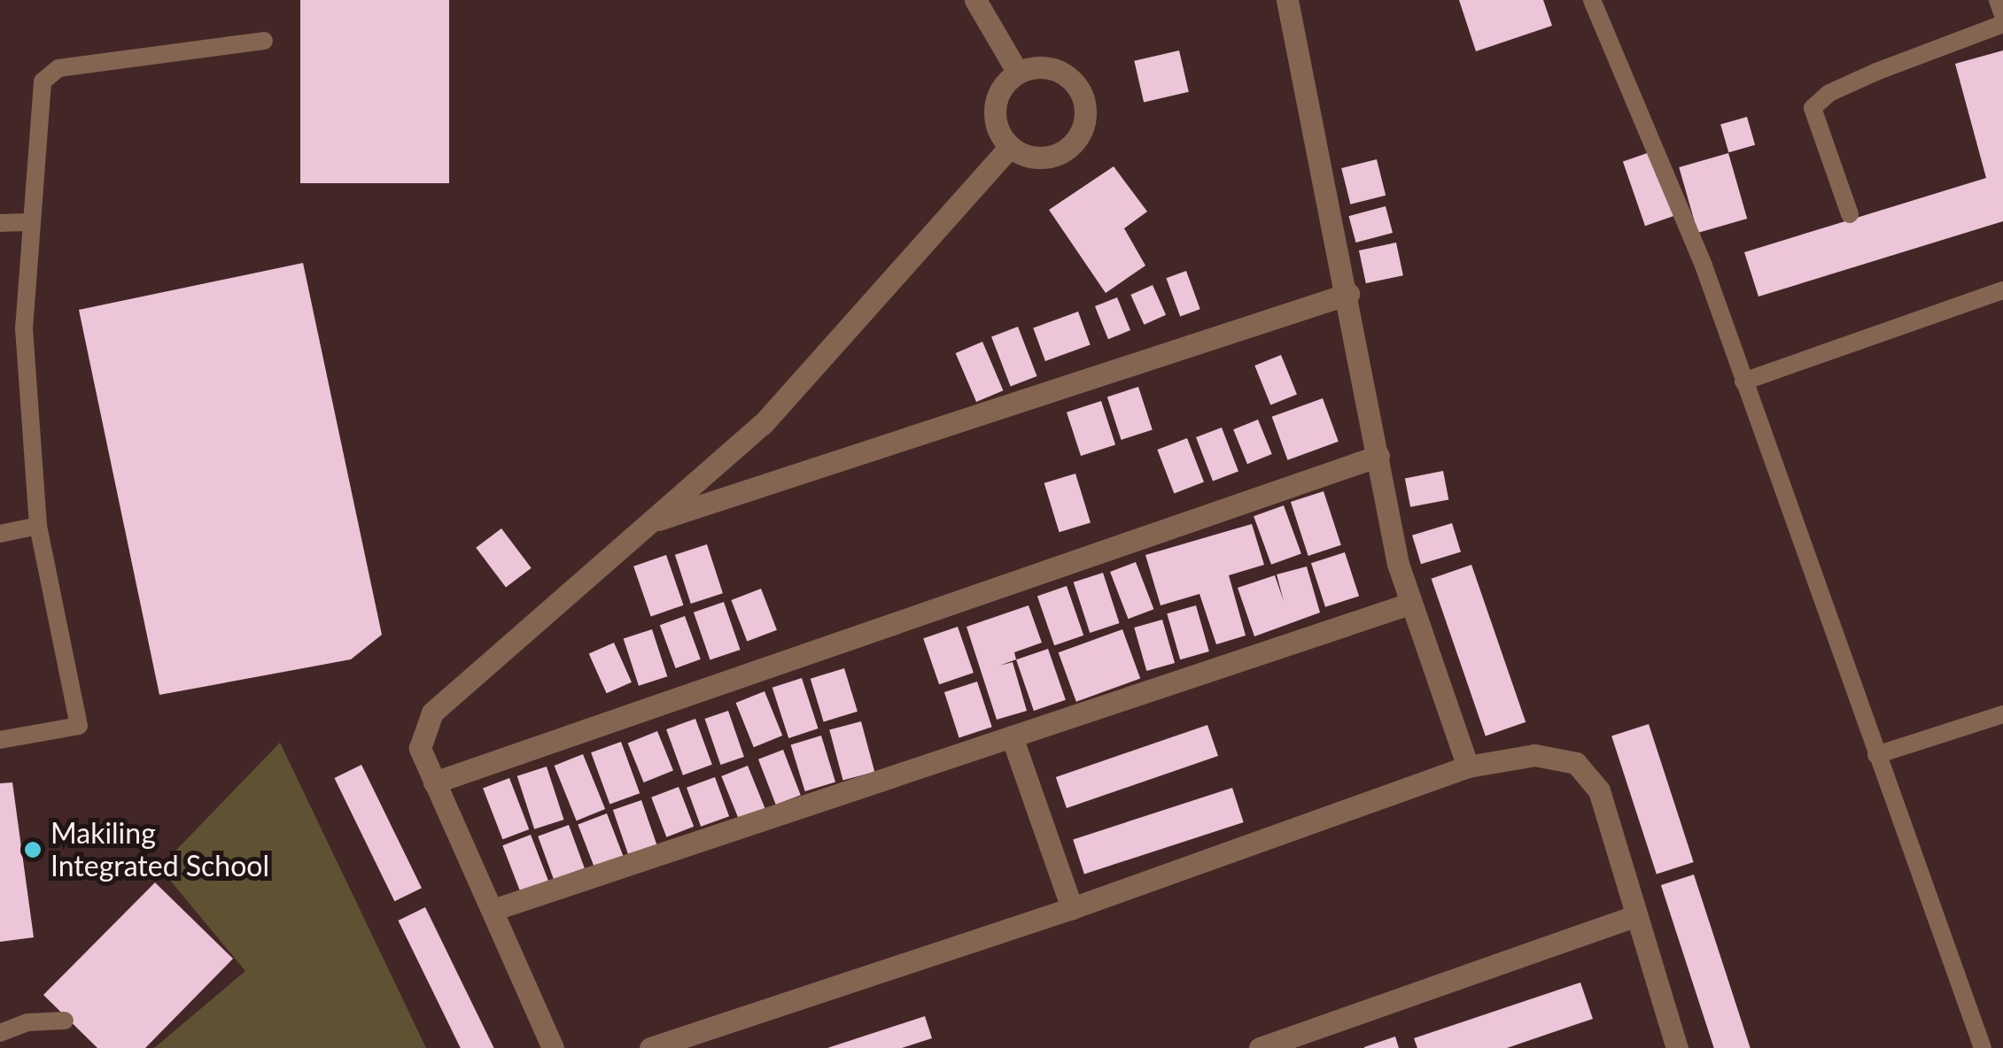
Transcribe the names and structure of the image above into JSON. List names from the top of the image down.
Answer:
{
  "places": ["Makiling Integrated School"]
}
